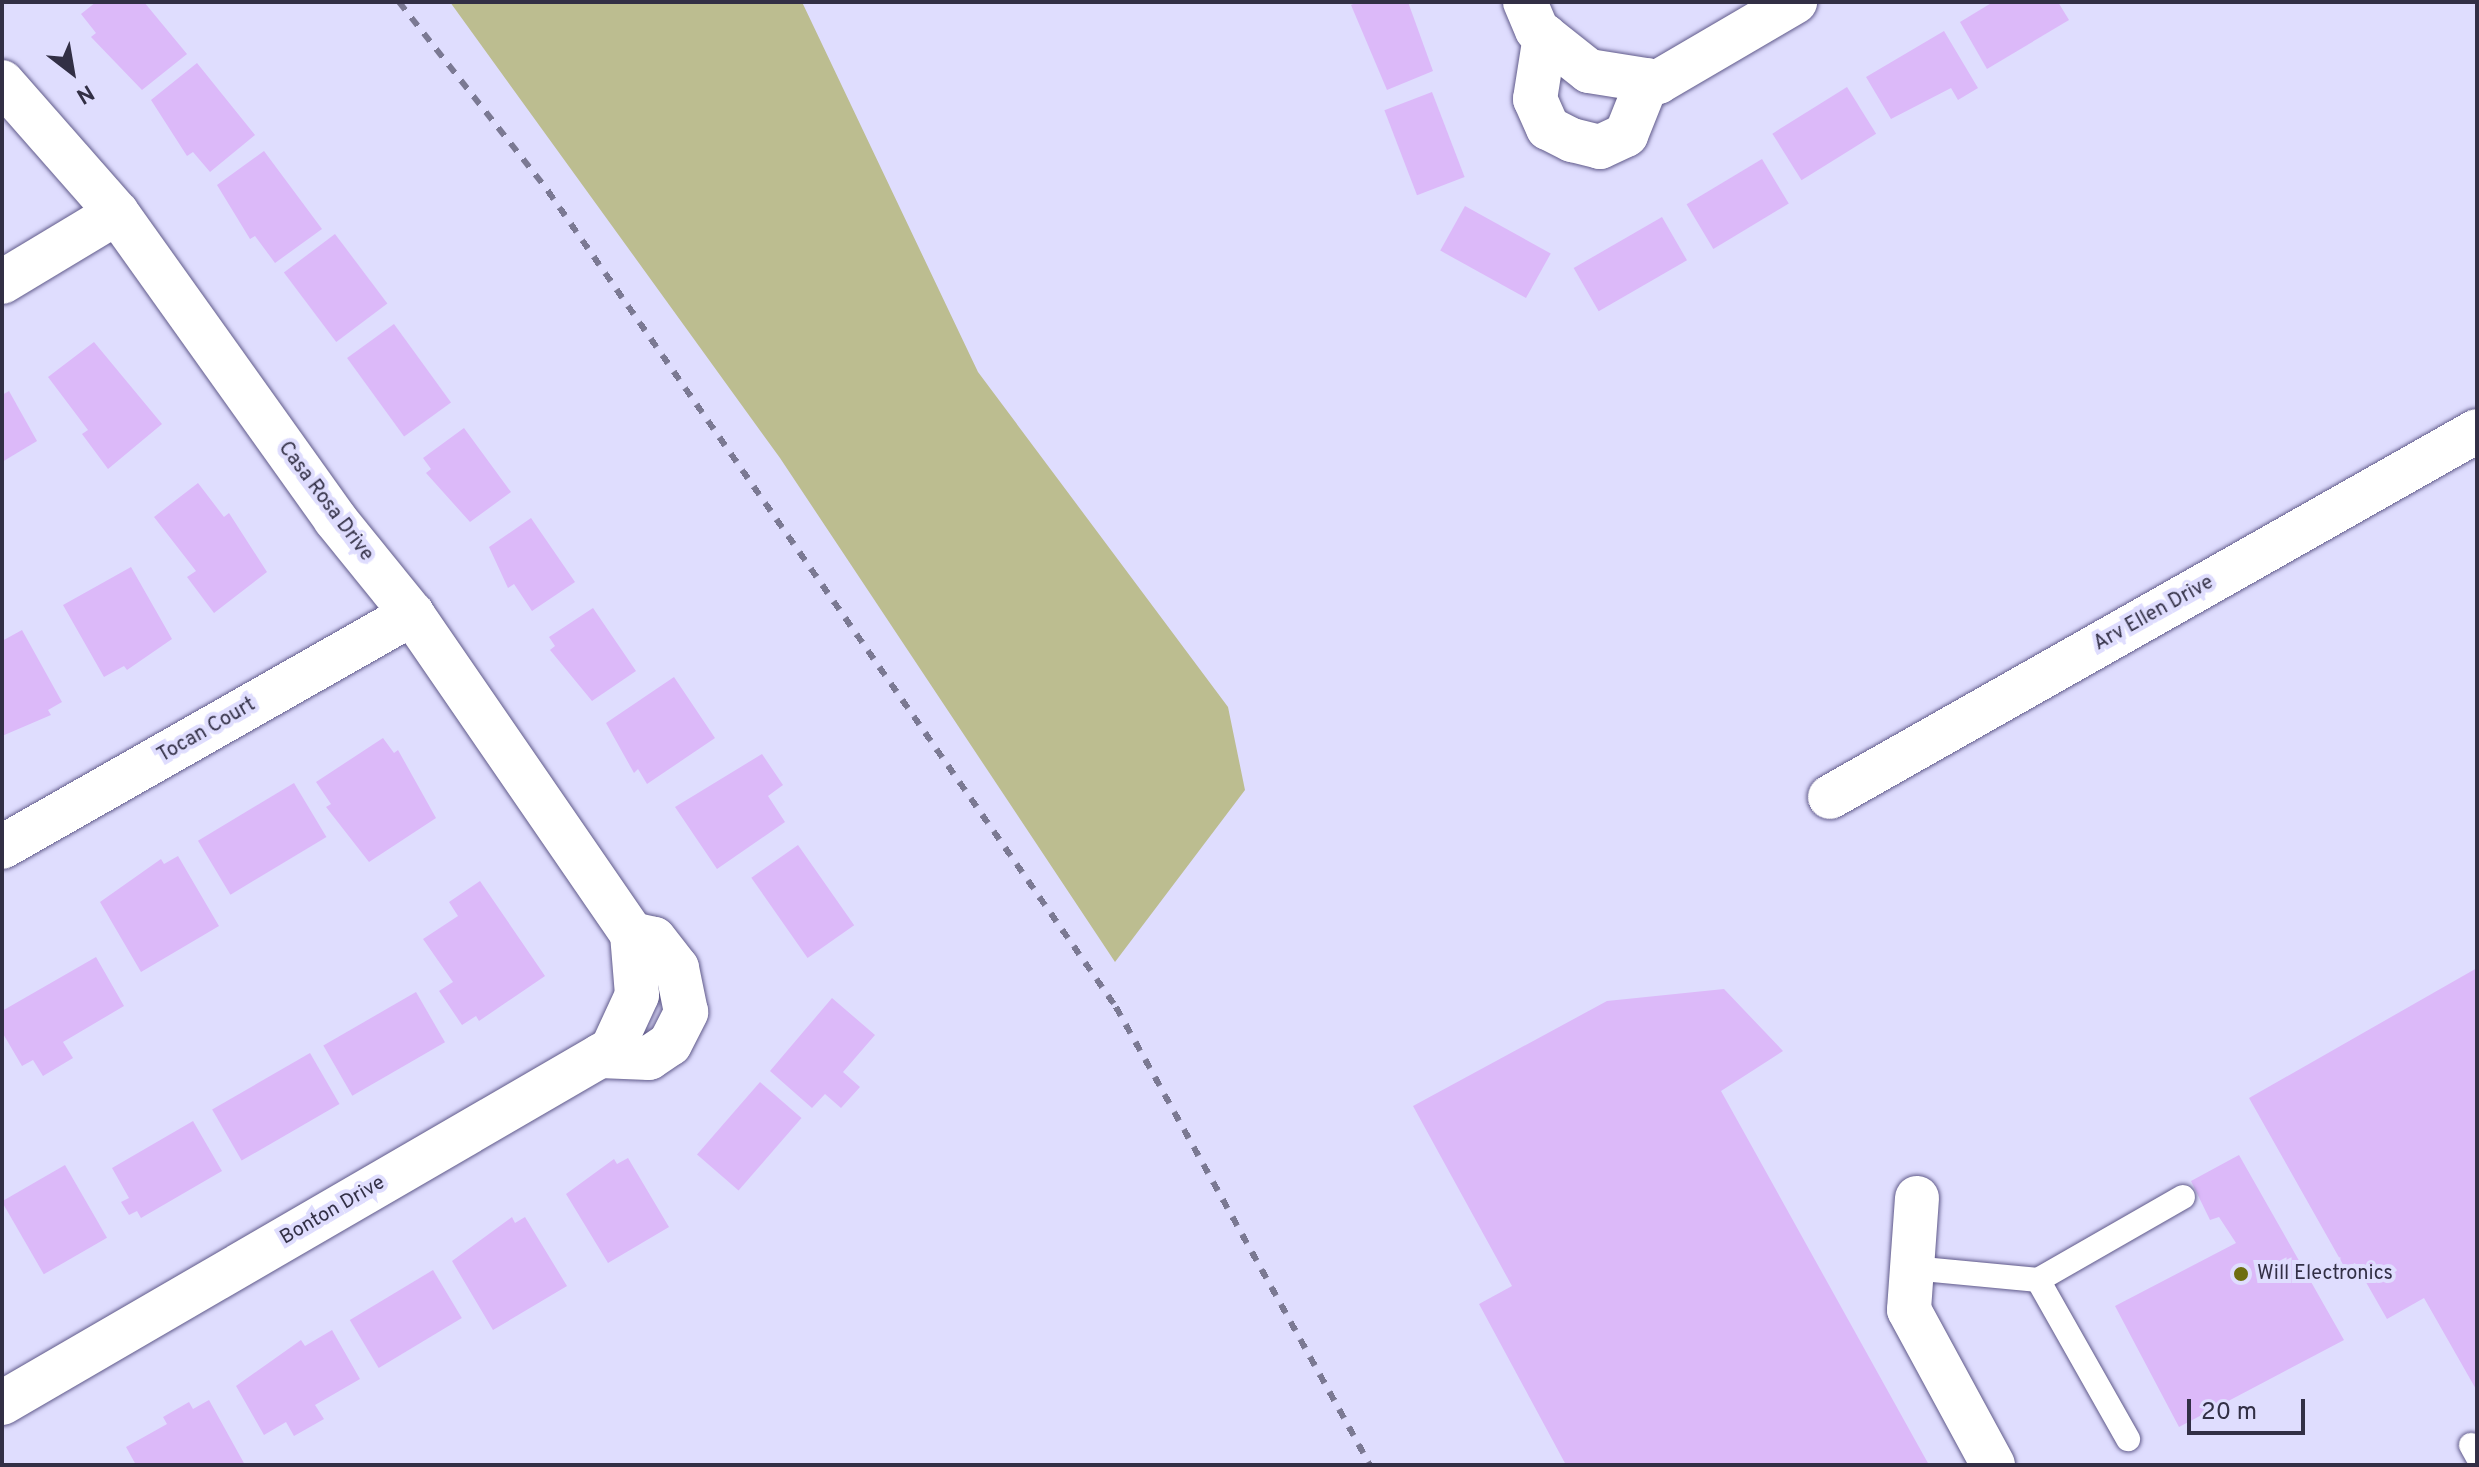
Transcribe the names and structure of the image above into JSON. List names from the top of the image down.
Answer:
{
  "streets": {
    "street": [
      "Casa Rosa Drive",
      "Arv Ellen Drive",
      "Tocan Court",
      "Bonton Drive"
    ]
  },
  "crossings": [
    ["Casa Rosa Drive", "Tocan Court"],
    ["Casa Rosa Drive", "Bonton Drive"]
  ],
  "places": ["Will Electronics"],
  "scale_bar": "20 m",
  "north": "bottom right"
}
